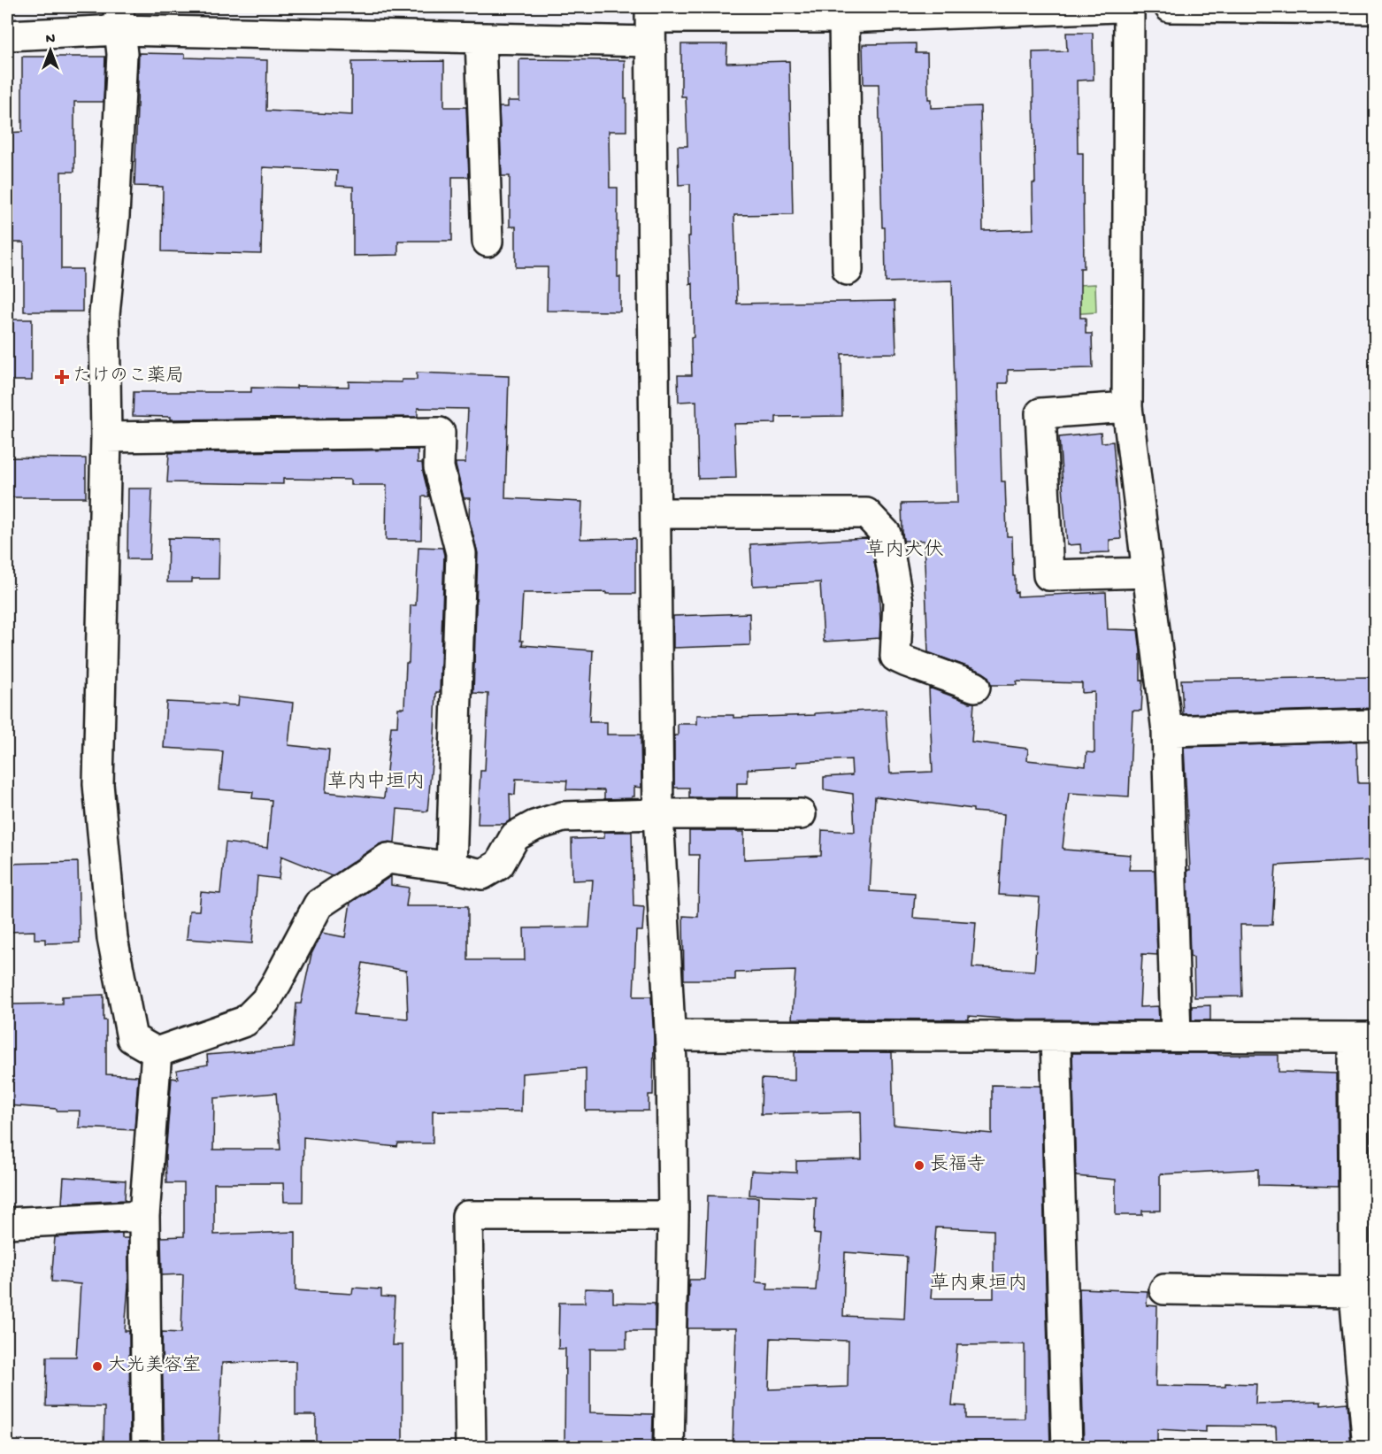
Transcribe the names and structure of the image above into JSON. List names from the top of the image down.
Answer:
{
  "districts": ["草内犬伏", "草内中垣内", "草内東垣内"],
  "places": {
    "health": ["たけのこ薬局"],
    "other": ["長福寺", "大光美容室"]
  },
  "north": "top"
}
